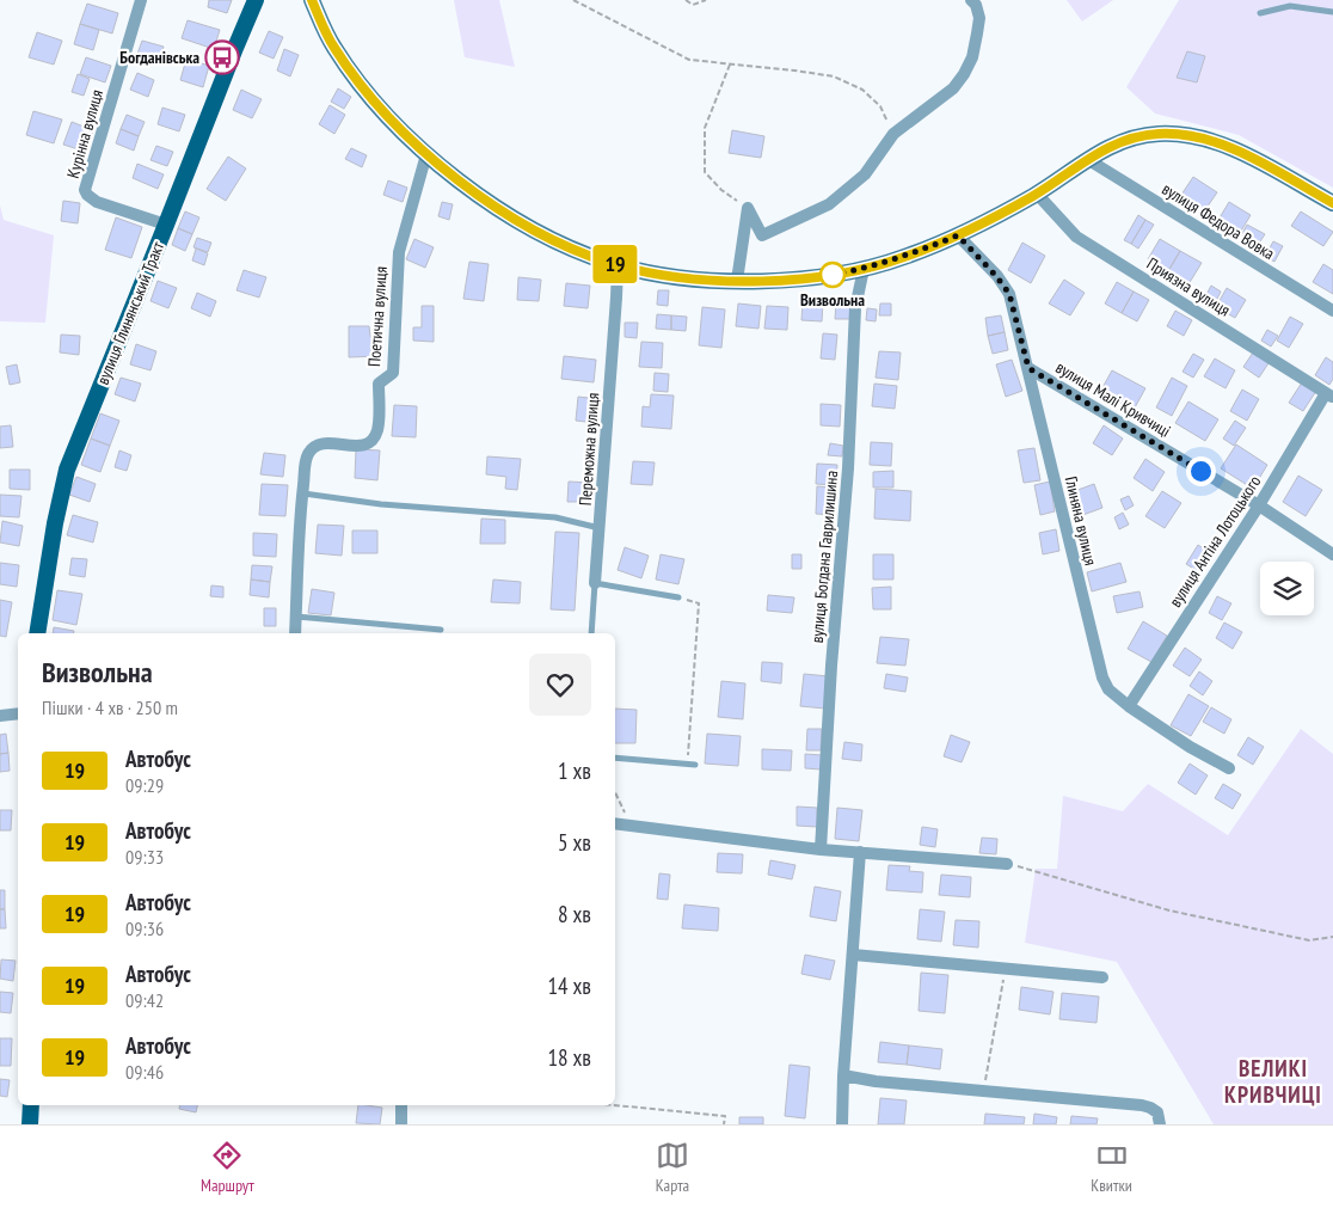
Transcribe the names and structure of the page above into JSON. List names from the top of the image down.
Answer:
{
  "streets": {
    "main road": ["вулиця Глинянський Тракт"],
    "street": [
      "Курінна вулиця",
      "вулиця Федора Вовка",
      "Приязна вулиця",
      "Поетична вулиця",
      "вулиця Малі Кривчиці",
      "Переможна вулиця",
      "Глиняна вулиця",
      "вулиця Антіна Лотоцького",
      "вулиця Богдана Гаврилишина"
    ]
  },
  "crossings": [
    ["Курінна вулиця", "вулиця Глинянський Тракт"],
    ["Приязна вулиця", "вулиця Антіна Лотоцького"],
    ["вулиця Малі Кривчиці", "Глиняна вулиця"],
    ["вулиця Малі Кривчиці", "вулиця Антіна Лотоцького"],
    ["Глиняна вулиця", "вулиця Антіна Лотоцького"]
  ],
  "districts": ["ВЕЛИКІ КРИВЧИЦІ"],
  "places": {
    "bus stop": ["Богданівська"],
    "other": ["Визвольна"]
  },
  "lines": ["bus line 19"],
  "page": {
    "on_map": "19",
    "heading": ["Визвольна", "Пішки · 4 хв · 250 m"],
    "list": [
      {
        "mark": "19",
        "name": "Автобус",
        "note": "09:29",
        "value": "1 хв"
      },
      {
        "mark": "19",
        "name": "Автобус",
        "note": "09:33",
        "value": "5 хв"
      },
      {
        "mark": "19",
        "name": "Автобус",
        "note": "09:36",
        "value": "8 хв"
      },
      {
        "mark": "19",
        "name": "Автобус",
        "note": "09:42",
        "value": "14 хв"
      },
      {
        "mark": "19",
        "name": "Автобус",
        "note": "09:46",
        "value": "18 хв"
      }
    ],
    "tabs": ["Маршрут", "Карта", "Квитки"]
  }
}
